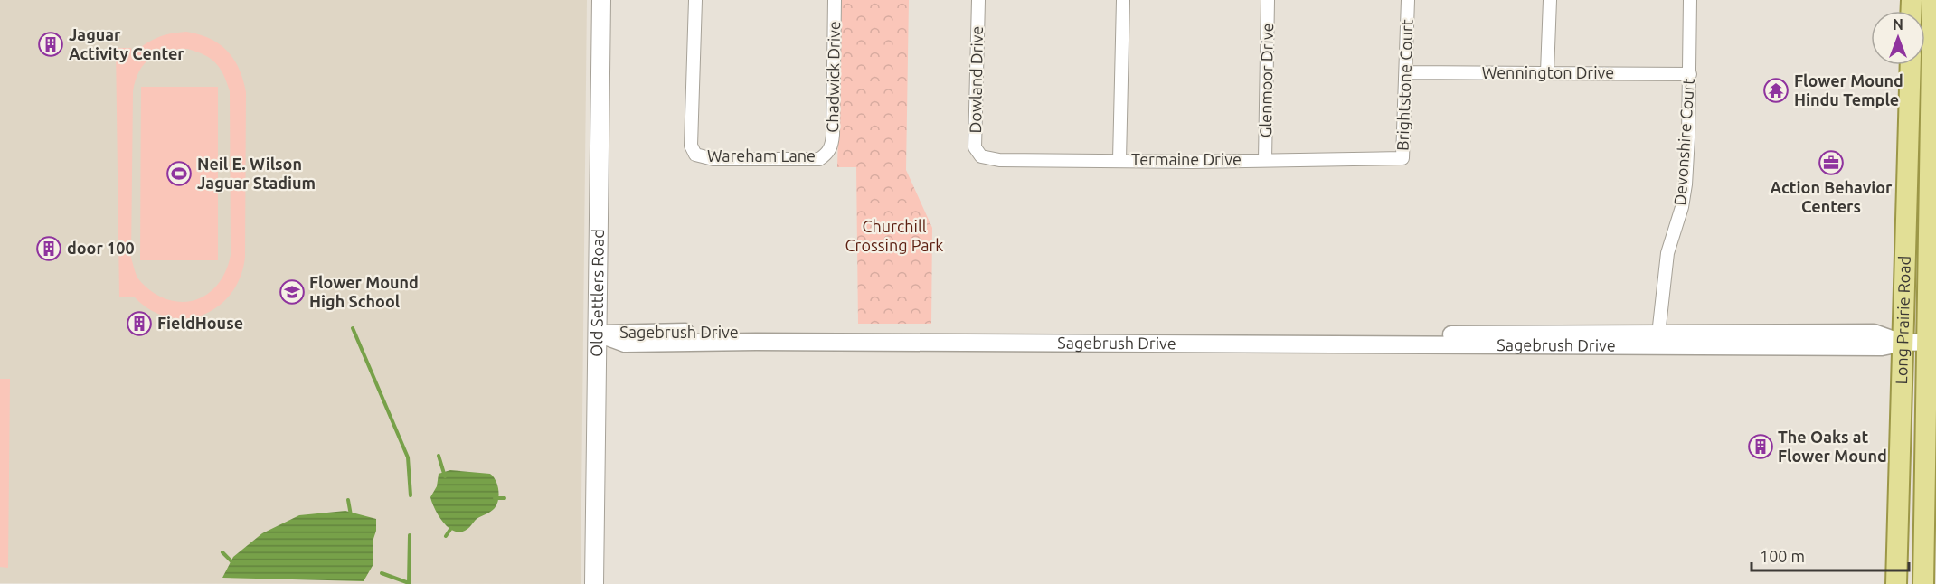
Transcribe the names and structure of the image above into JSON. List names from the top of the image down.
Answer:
{
  "streets": {
    "main road": ["Old Settlers Road", "Long Prairie Road"],
    "street": [
      "Wennington Drive",
      "Chadwick Drive",
      "Dowland Drive",
      "Glenmoor Drive",
      "Brightstone Court",
      "Devonshire Court",
      "Wareham Lane",
      "Termaine Drive",
      "Sagebrush Drive"
    ]
  },
  "crossings": [
    ["Wennington Drive", "Brightstone Court"],
    ["Wennington Drive", "Devonshire Court"],
    ["Chadwick Drive", "Wareham Lane"],
    ["Dowland Drive", "Termaine Drive"],
    ["Glenmoor Drive", "Termaine Drive"],
    ["Brightstone Court", "Termaine Drive"],
    ["Devonshire Court", "Sagebrush Drive"],
    ["Old Settlers Road", "Sagebrush Drive"],
    ["Long Prairie Road", "Sagebrush Drive"]
  ],
  "parks": ["Churchill Crossing Park"],
  "places": {
    "building": [
      "Jaguar Activity Center",
      "door 100",
      "FieldHouse",
      "The Oaks at Flower Mound"
    ],
    "temple": ["Flower Mound Hindu Temple"],
    "office": ["Action Behavior Centers"],
    "sports": ["Neil E. Wilson Jaguar Stadium"],
    "school or university": ["Flower Mound High School"]
  },
  "scale_bar": "100 m",
  "north": "top"
}
